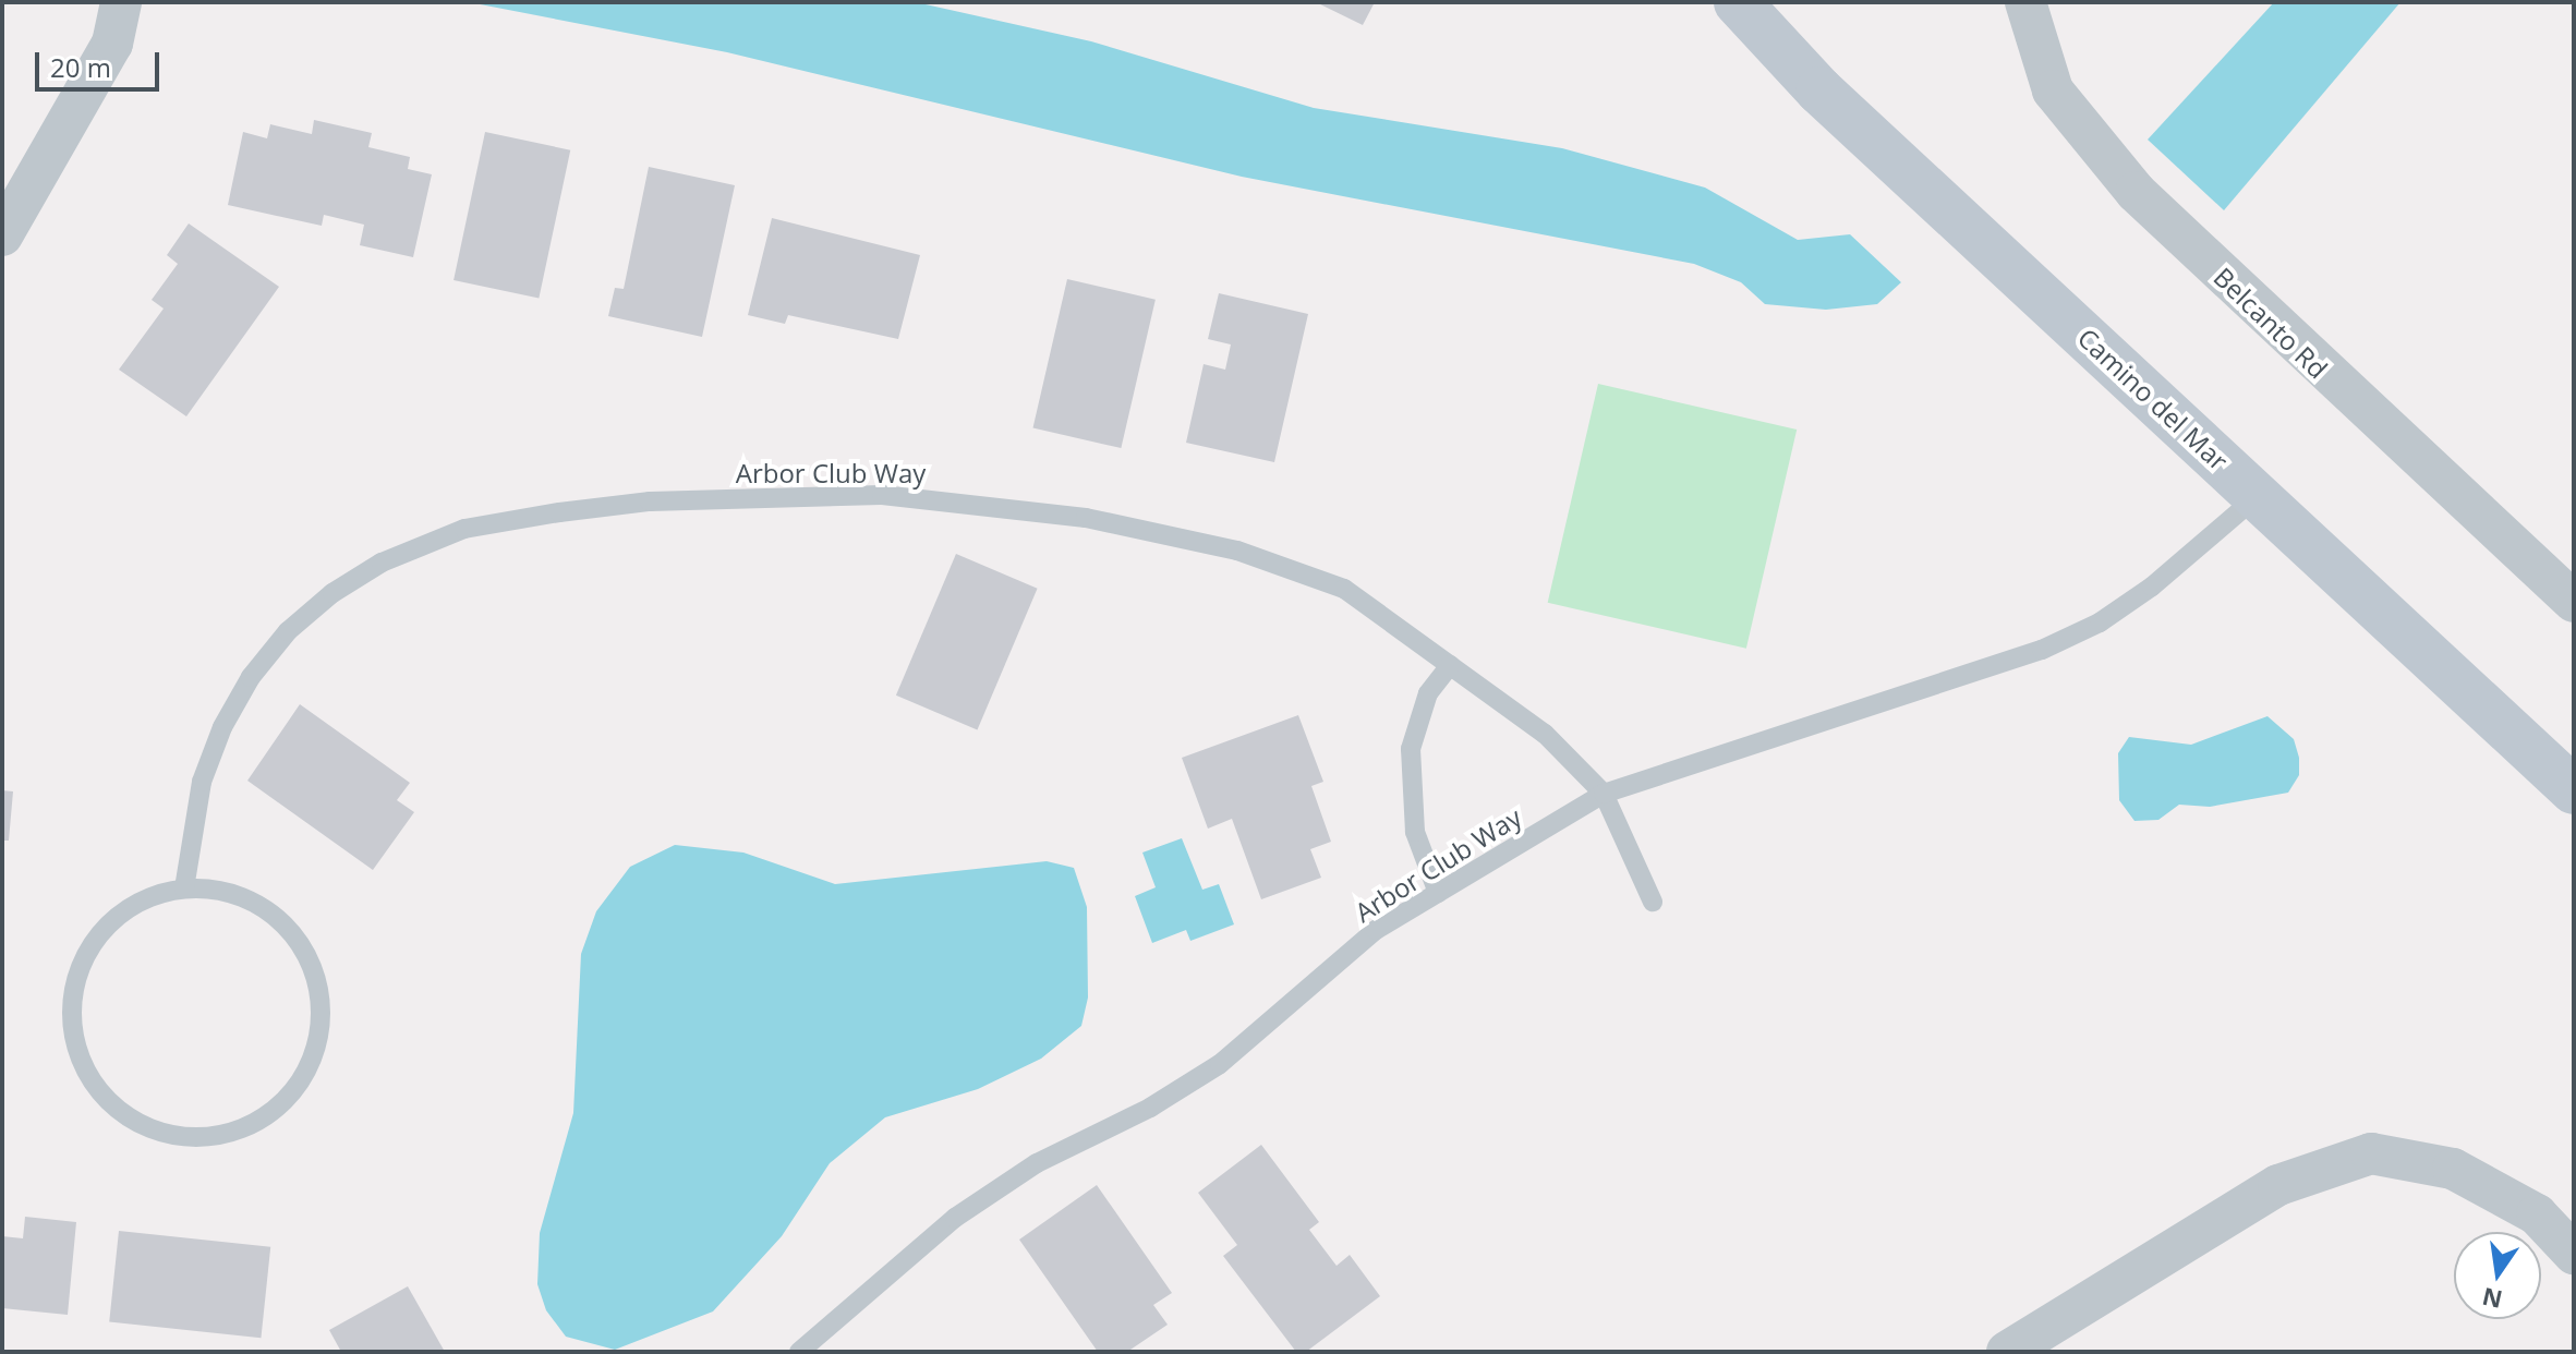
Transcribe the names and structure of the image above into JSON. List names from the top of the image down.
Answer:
{
  "streets": {
    "street": ["Belcanto Rd", "Camino del Mar"],
    "lane": ["Arbor Club Way"]
  },
  "crossings": [
    ["Camino del Mar", "Arbor Club Way"]
  ],
  "scale_bar": "20 m",
  "north": "bottom"
}
